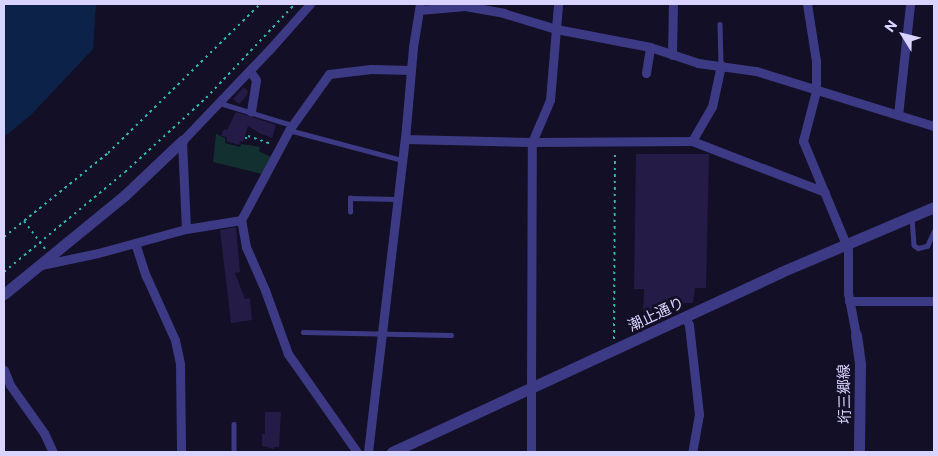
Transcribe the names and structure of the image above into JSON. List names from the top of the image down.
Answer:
{
  "streets": {
    "street": ["潮止通り", "垳三郷線"]
  },
  "north": "top left"
}
